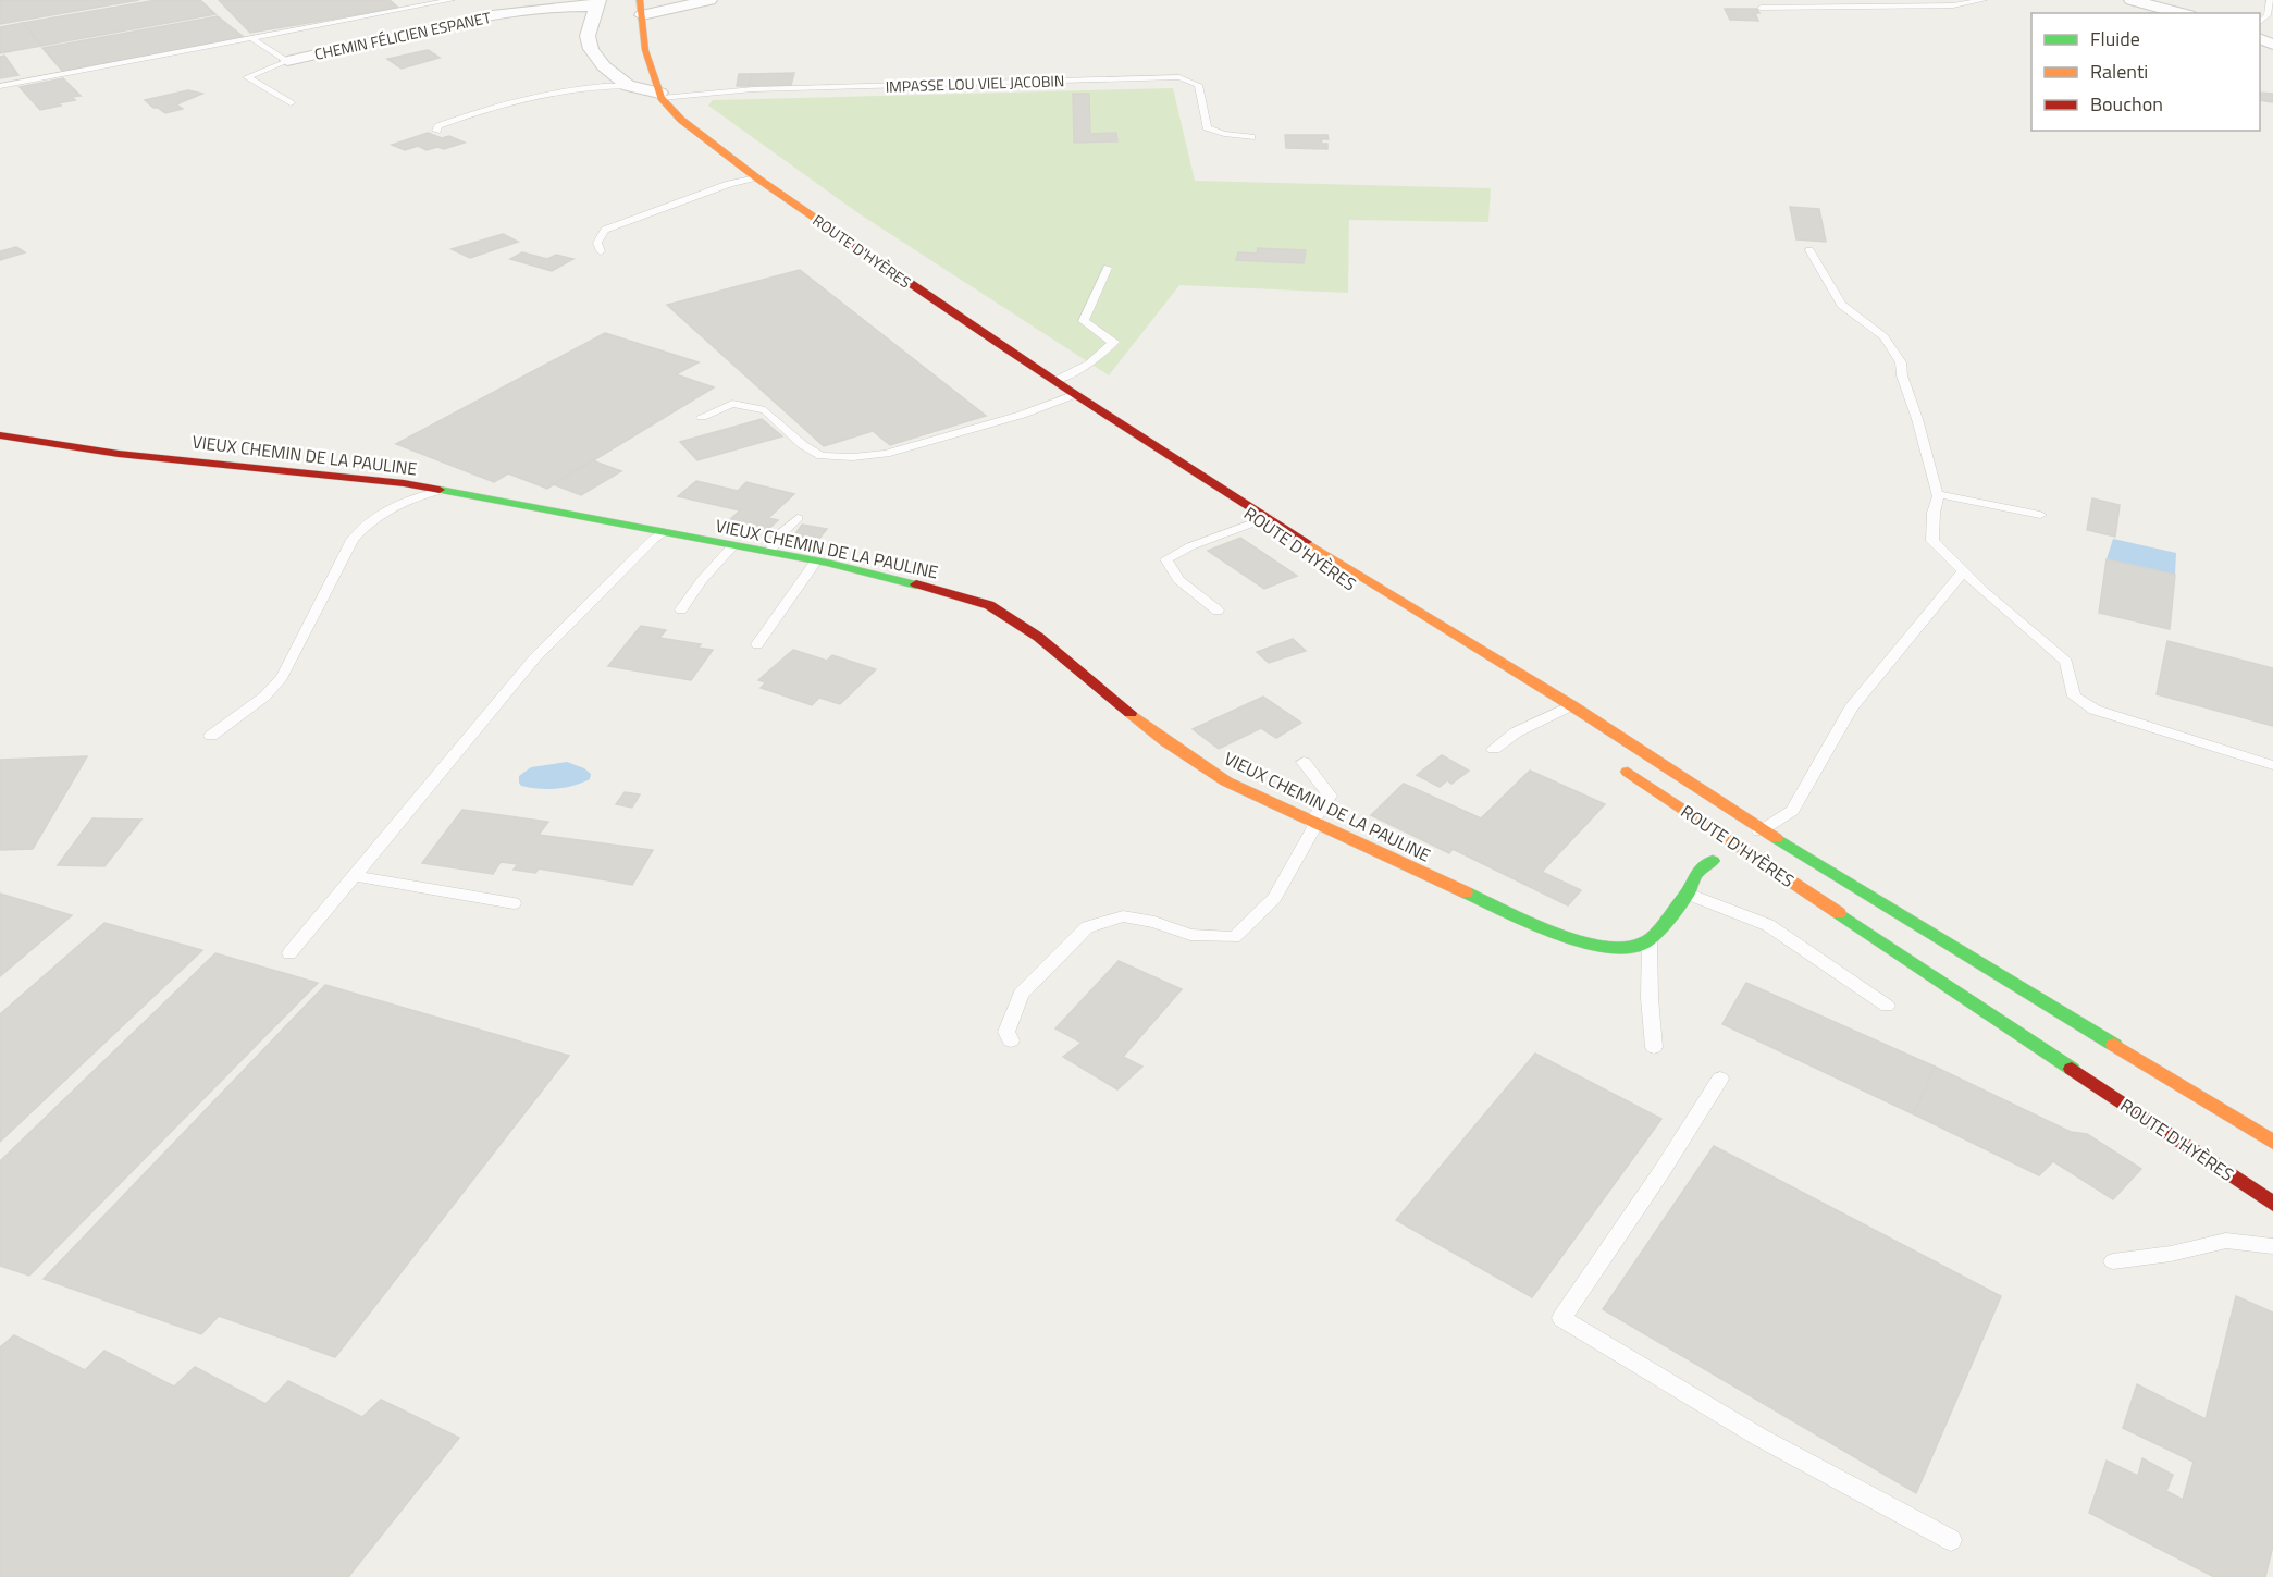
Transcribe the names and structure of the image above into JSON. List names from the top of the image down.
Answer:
{
  "streets": {
    "main road": ["ROUTE D'HYÈRES", "VIEUX CHEMIN DE LA PAULINE"],
    "street": ["CHEMIN FÉLICIEN ESPANET"],
    "lane": ["IMPASSE LOU VIEL JACOBIN"]
  },
  "crossings": [
    ["IMPASSE LOU VIEL JACOBIN", "ROUTE D'HYÈRES"]
  ],
  "legend": ["Fluide", "Ralenti", "Bouchon"]
}
